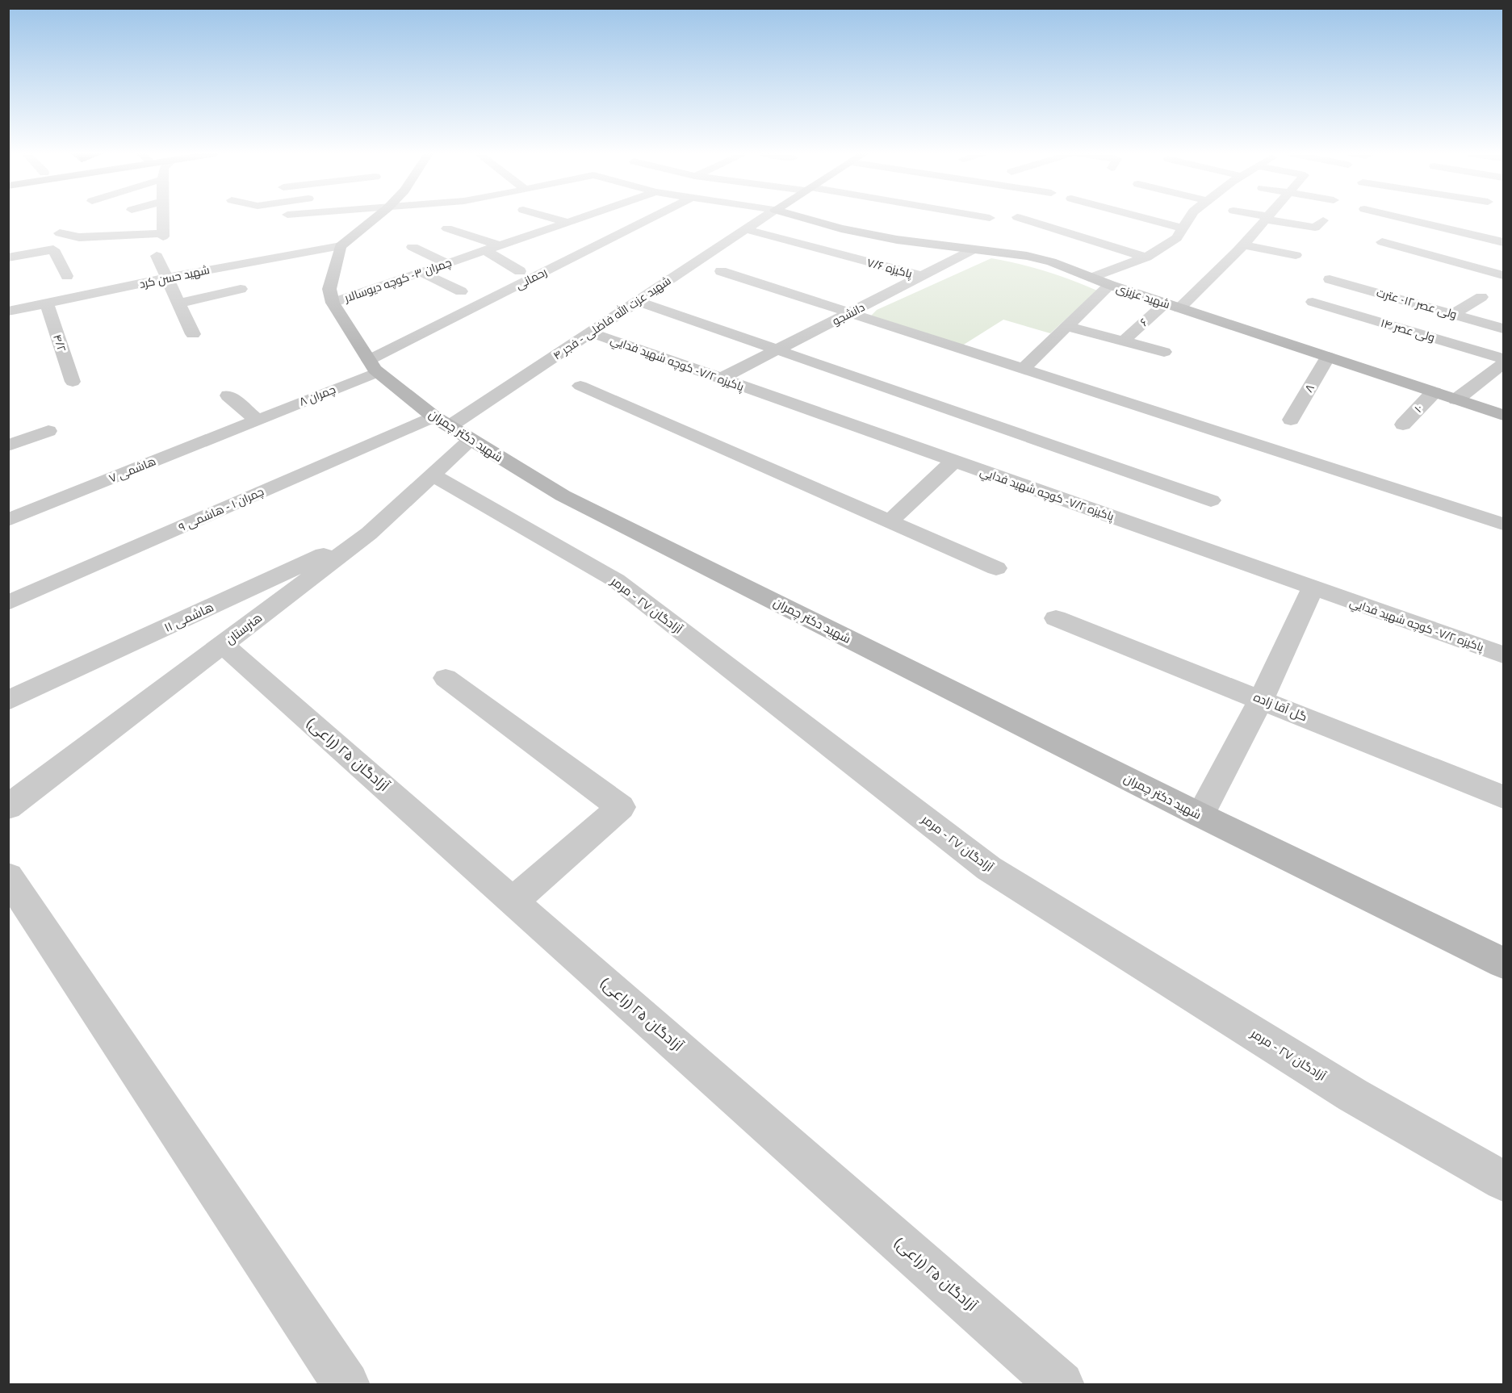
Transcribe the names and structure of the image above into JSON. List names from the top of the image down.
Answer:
{
  "streets": {
    "street": [
      "پاکیزه ۷/۶",
      "شهید حسن کرد",
      "رحمانی",
      "چمران ۳- كوچه ديوسالار",
      "شهید عزیزی",
      "ولی عصر ۱۲- عترت",
      "دانشجو",
      "شهید عزت الله فاضلی - فجر ۴",
      "۶",
      "ولی عصر ۱۴",
      "۴/۲",
      "پاکیزه ۷/۲- كوچه شهيد فدايي",
      "۸",
      "چمران ۸",
      "۱۰",
      "شهید دکتر چمران",
      "هاشمی ۷",
      "چمران۱۰ - هاشمی ۹",
      "آزادگان ۲۷ - مرمر",
      "هاشمی ۱۱",
      "هنرستان",
      "گل آقا زاده",
      "آزادگان ۲۵ (راعی)"
    ]
  },
  "crossings": [
    ["پاکیزه ۷/۶", "دانشجو"],
    ["پاکیزه ۷/۶", "شهید عزت الله فاضلی - فجر ۴"],
    ["شهید حسن کرد", "۴/۲"],
    ["رحمانی", "چمران ۸"],
    ["رحمانی", "شهید دکتر چمران"],
    ["چمران ۳- كوچه ديوسالار", "شهید دکتر چمران"],
    ["شهید عزیزی", "دانشجو"],
    ["شهید عزیزی", "۶"],
    ["شهید عزیزی", "۸"],
    ["شهید عزیزی", "۱۰"],
    ["دانشجو", "پاکیزه ۷/۲- كوچه شهيد فدايي"],
    ["شهید عزت الله فاضلی - فجر ۴", "پاکیزه ۷/۲- كوچه شهيد فدايي"],
    ["شهید عزت الله فاضلی - فجر ۴", "شهید دکتر چمران"],
    ["شهید عزت الله فاضلی - فجر ۴", "چمران۱۰ - هاشمی ۹"],
    ["چمران ۸", "شهید دکتر چمران"],
    ["چمران ۸", "هاشمی ۷"],
    ["شهید دکتر چمران", "چمران۱۰ - هاشمی ۹"],
    ["شهید دکتر چمران", "هنرستان"],
    ["آزادگان ۲۷ - مرمر", "هنرستان"],
    ["هاشمی ۱۱", "هنرستان"],
    ["هنرستان", "آزادگان ۲۵ (راعی)"]
  ]
}
